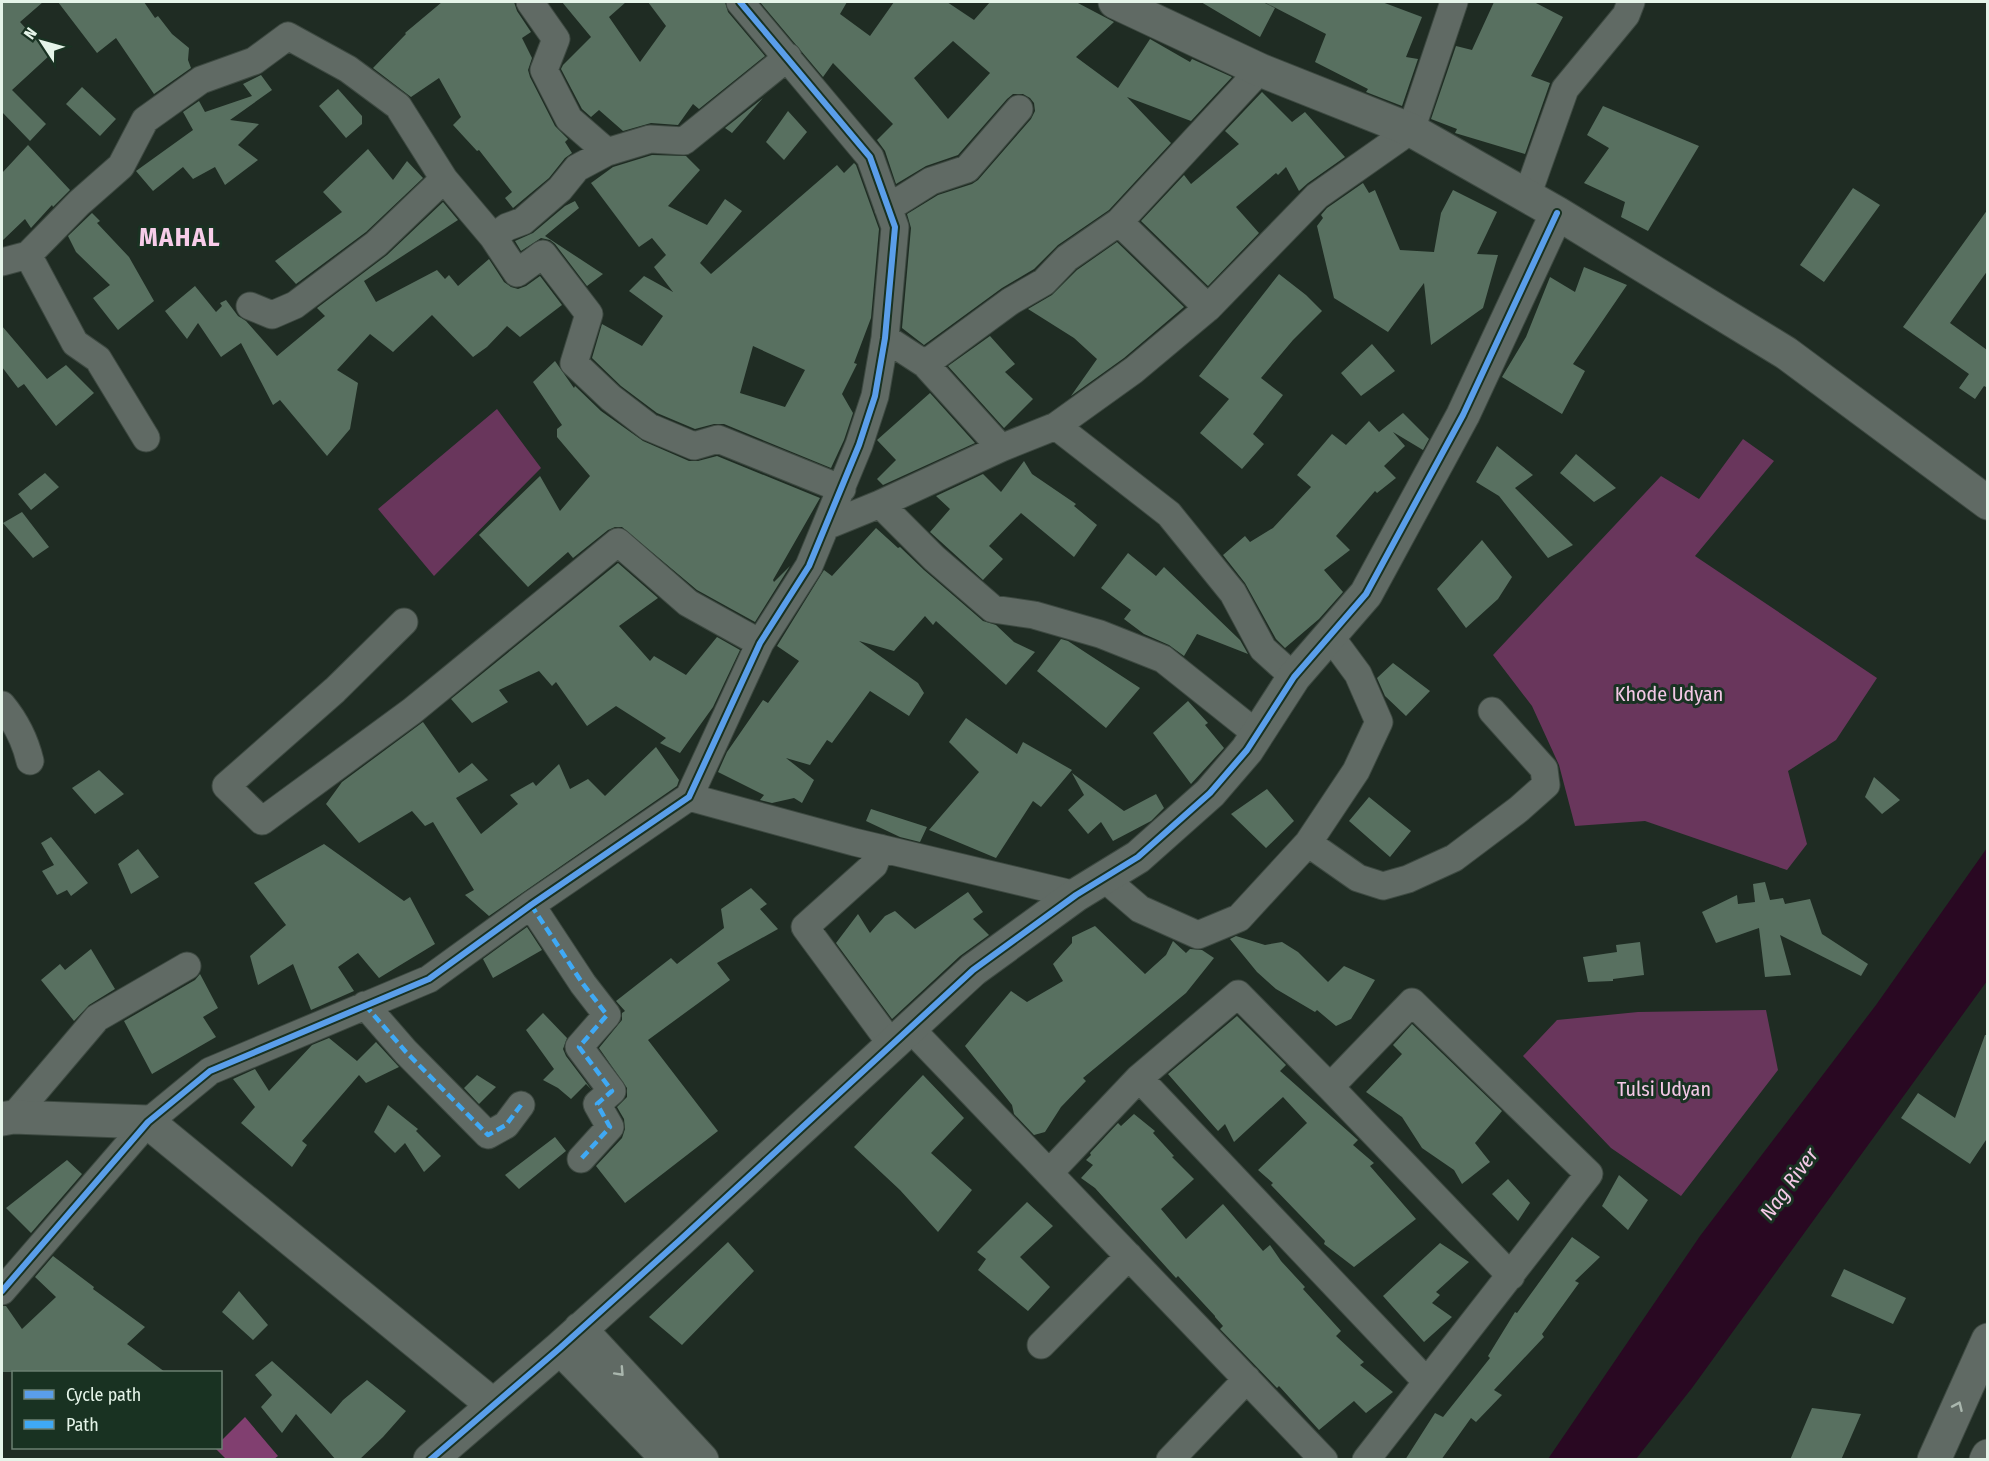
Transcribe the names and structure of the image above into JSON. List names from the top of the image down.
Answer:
{
  "districts": ["MAHAL"],
  "water": ["Nag River"],
  "parks": ["Khode Udyan", "Tulsi Udyan"],
  "legend": ["Cycle path", "Path"],
  "north": "top left"
}
